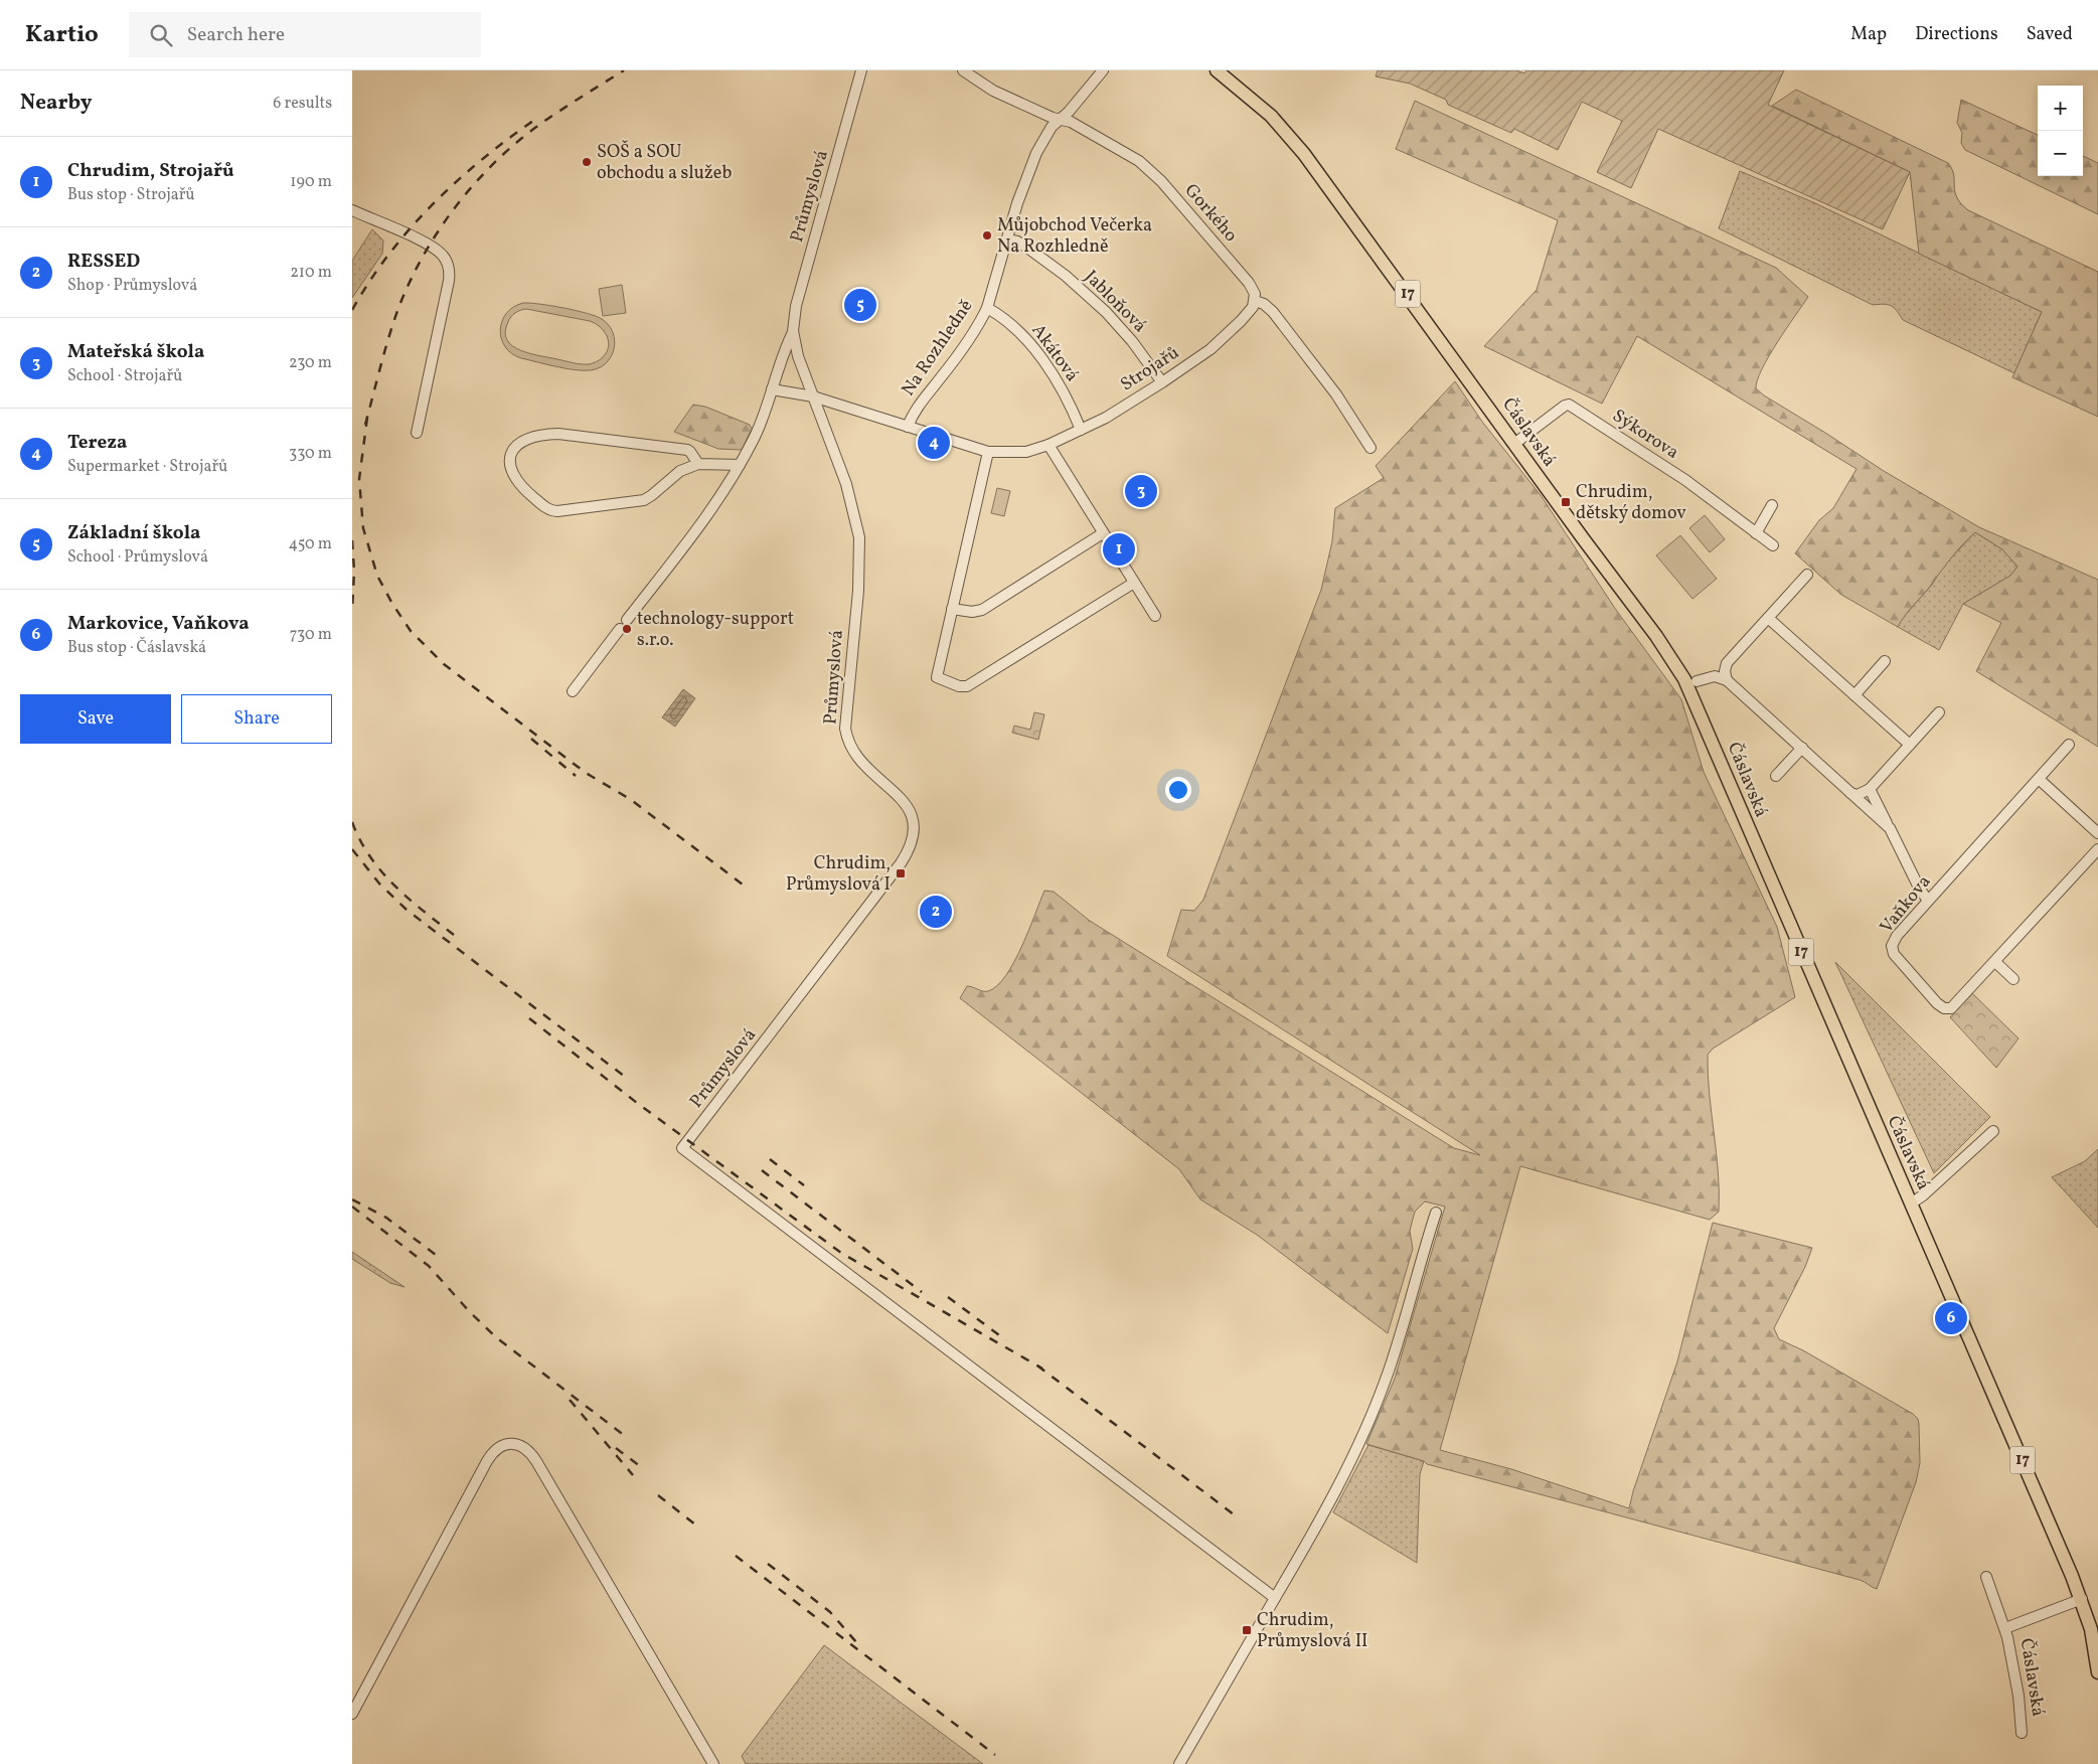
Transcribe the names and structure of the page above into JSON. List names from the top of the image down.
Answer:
{
  "streets": {
    "main road": ["17", "Čáslavská"],
    "street": [
      "Průmyslová",
      "Gorkého",
      "Jabloňová",
      "Na Rozhledně",
      "Akátová",
      "Strojařů",
      "Sýkorova",
      "Vaňkova"
    ]
  },
  "crossings": [
    ["Průmyslová", "Strojařů"],
    ["Gorkého", "Na Rozhledně"],
    ["Gorkého", "Strojařů"],
    ["Jabloňová", "Na Rozhledně"],
    ["Jabloňová", "Strojařů"],
    ["Na Rozhledně", "Akátová"],
    ["Na Rozhledně", "Strojařů"],
    ["Akátová", "Strojařů"],
    ["Čáslavská", "Sýkorova"]
  ],
  "places": {
    "other": ["SOŠ a SOU obchodu a služeb", "Můjobchod Večerka Na Rozhledně", "technology-support s.r.o."],
    "transit": ["Chrudim, dětský domov", "Chrudim, Průmyslová I", "Chrudim, Průmyslová II"]
  },
  "page": {
    "header": "Kartio",
    "search": "Search here",
    "nav": ["Map", "Directions", "Saved"],
    "heading": ["Nearby", "6 results"],
    "map_buttons": ["+", "−"],
    "list": [
      {
        "mark": "1",
        "name": "Chrudim, Strojařů",
        "note": "Bus stop · Strojařů",
        "value": "190 m"
      },
      {
        "mark": "2",
        "name": "RESSED",
        "note": "Shop · Průmyslová",
        "value": "210 m"
      },
      {
        "mark": "3",
        "name": "Mateřská škola",
        "note": "School · Strojařů",
        "value": "230 m"
      },
      {
        "mark": "4",
        "name": "Tereza",
        "note": "Supermarket · Strojařů",
        "value": "330 m"
      },
      {
        "mark": "5",
        "name": "Základní škola",
        "note": "School · Průmyslová",
        "value": "450 m"
      },
      {
        "mark": "6",
        "name": "Markovice, Vaňkova",
        "note": "Bus stop · Čáslavská",
        "value": "730 m"
      }
    ],
    "pins": [
      "5",
      "4",
      "3",
      "1",
      "2",
      "6"
    ],
    "buttons": ["Save", "Share"]
  }
}
